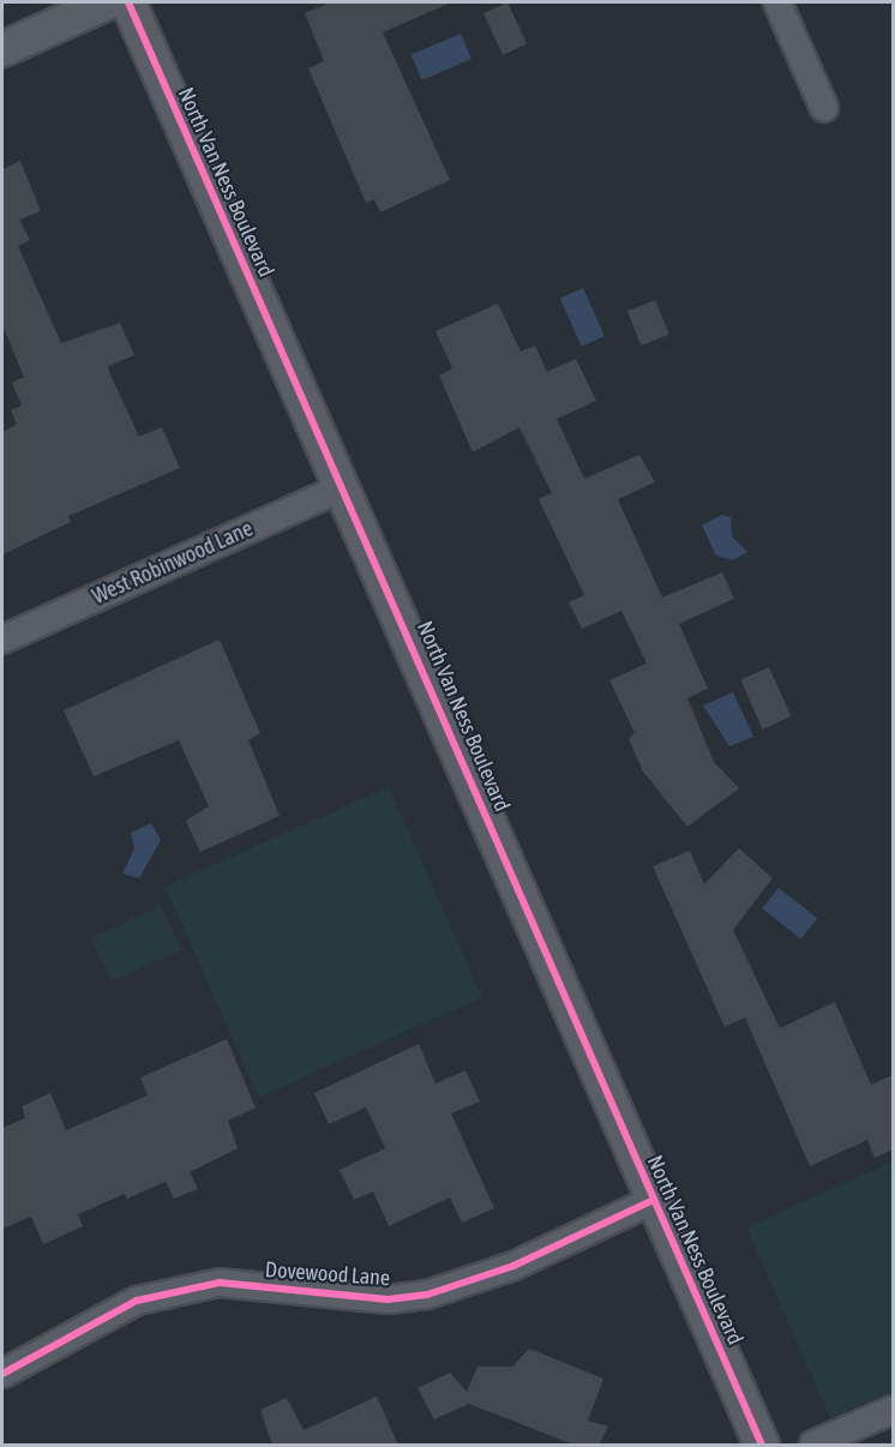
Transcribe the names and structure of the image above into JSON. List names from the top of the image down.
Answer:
{
  "streets": {
    "street": ["North Van Ness Boulevard", "West Robinwood Lane", "Dovewood Lane"]
  },
  "crossings": [
    ["North Van Ness Boulevard", "West Robinwood Lane"],
    ["North Van Ness Boulevard", "Dovewood Lane"]
  ]
}
